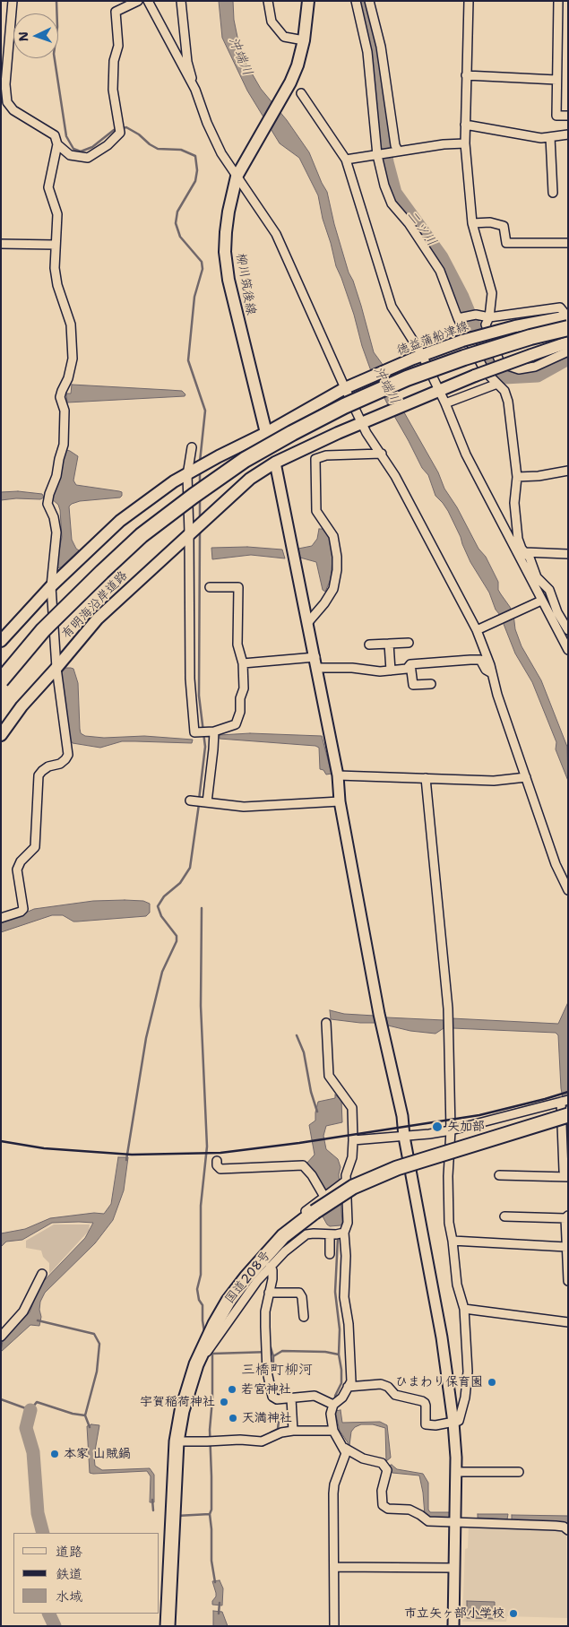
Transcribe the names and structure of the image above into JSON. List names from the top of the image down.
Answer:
{
  "streets": {
    "highway": ["国道208号"],
    "main road": ["柳川筑後線", "徳益蒲船津線", "有明海沿岸道路"]
  },
  "crossings": [
    ["柳川筑後線", "徳益蒲船津線"],
    ["柳川筑後線", "有明海沿岸道路"]
  ],
  "districts": ["三橋町柳河"],
  "water": ["沖端川", "二ツ川"],
  "places": [
    "矢加部",
    "ひまわり保育園",
    "若宮神社",
    "宇賀稲荷神社",
    "天満神社",
    "本家 山賊鍋",
    "市立矢ヶ部小学校"
  ],
  "legend": ["道路", "鉄道", "水域"],
  "north": "left"
}
